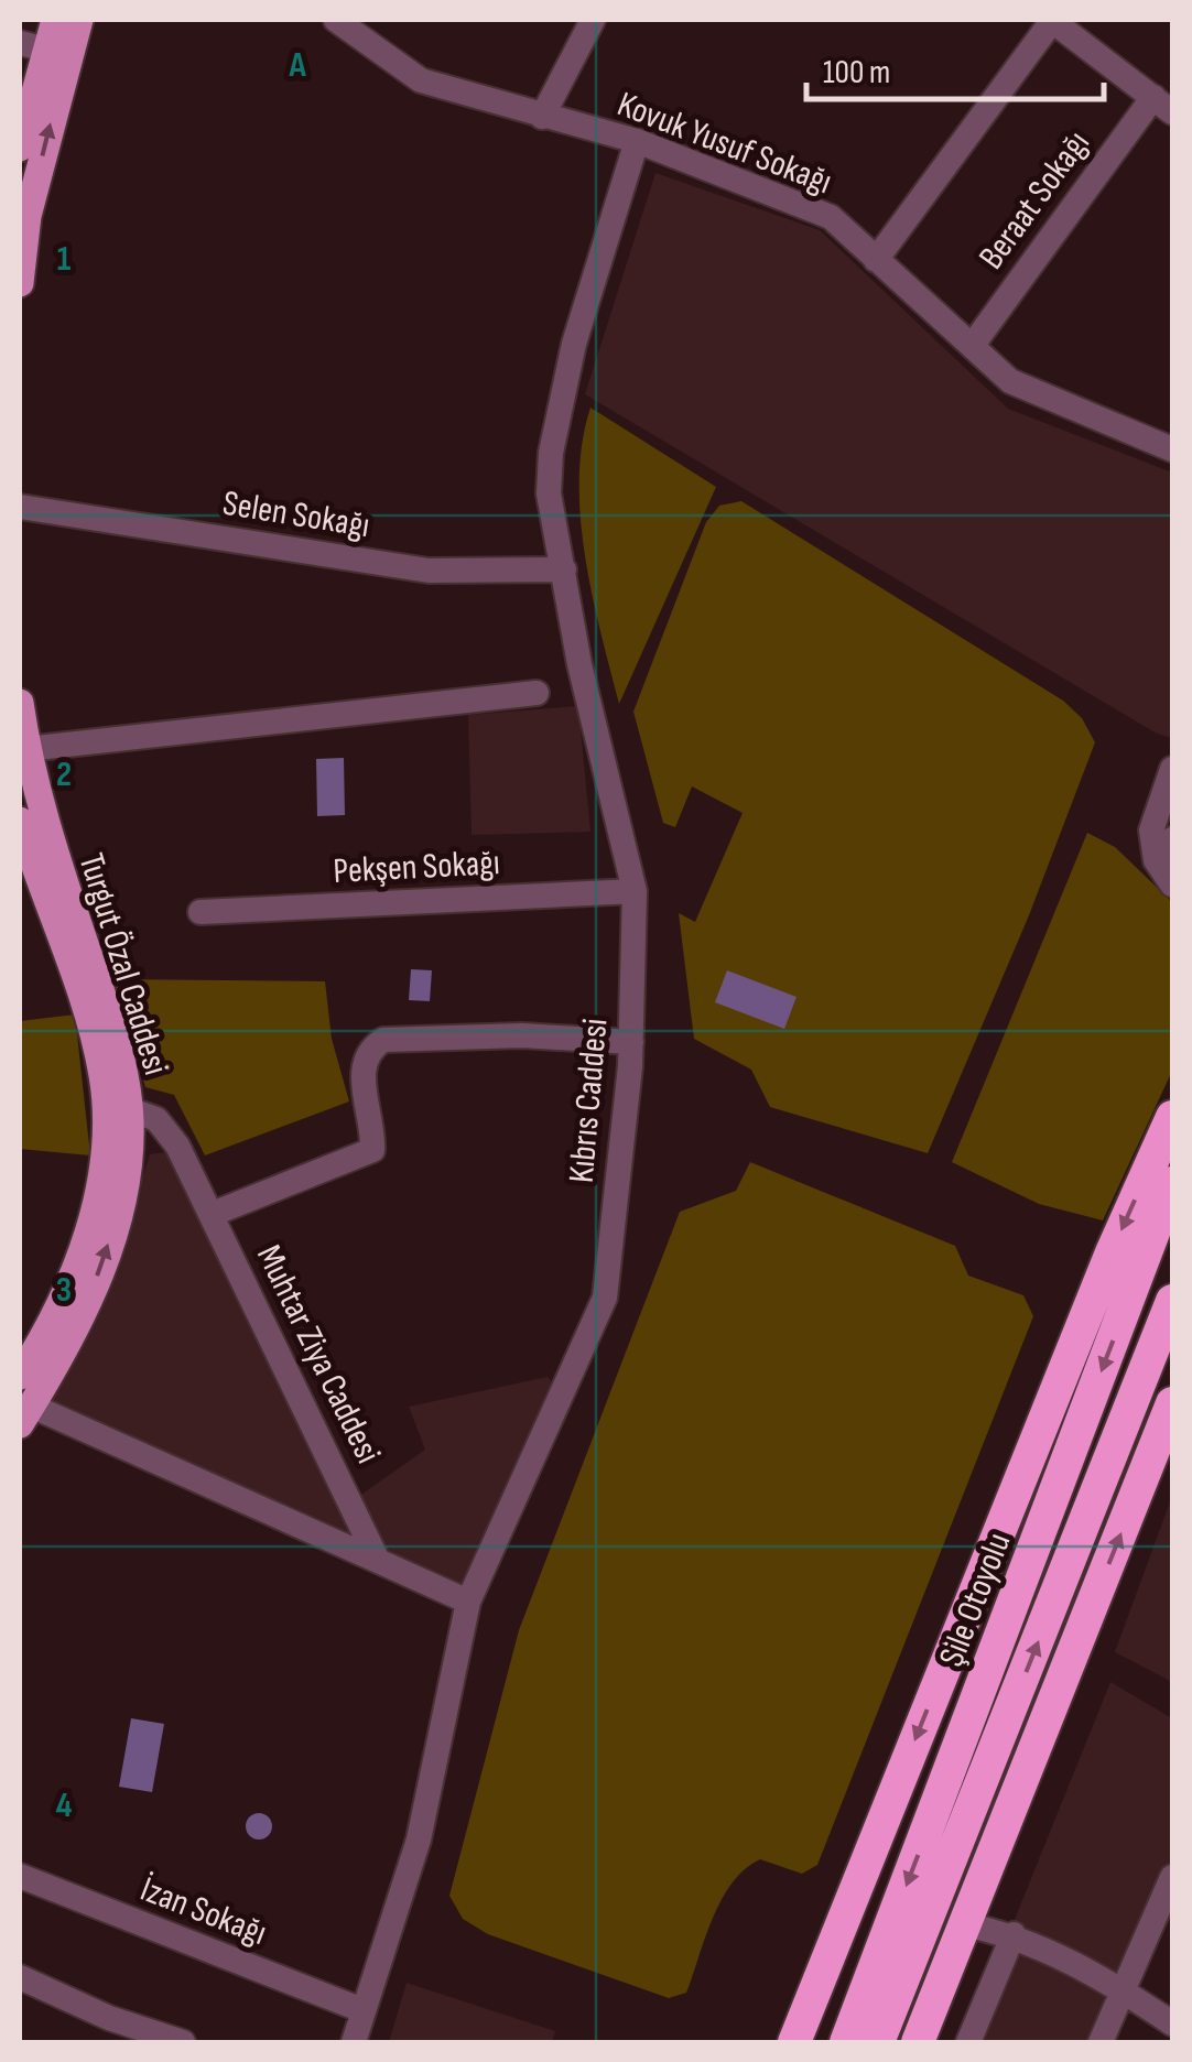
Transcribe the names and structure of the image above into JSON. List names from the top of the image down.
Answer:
{
  "streets": {
    "highway": ["Şile Otoyolu"],
    "main road": ["Turgut Özal Caddesi"],
    "street": [
      "Kovuk Yusuf Sokağı",
      "Beraat Sokağı",
      "Selen Sokağı",
      "Pekşen Sokağı",
      "Kıbrıs Caddesi",
      "Muhtar Ziya Caddesi",
      "İzan Sokağı"
    ]
  },
  "crossings": [
    ["Kovuk Yusuf Sokağı", "Beraat Sokağı"],
    ["Kovuk Yusuf Sokağı", "Kıbrıs Caddesi"],
    ["Selen Sokağı", "Kıbrıs Caddesi"],
    ["Pekşen Sokağı", "Kıbrıs Caddesi"],
    ["Turgut Özal Caddesi", "Muhtar Ziya Caddesi"],
    ["Kıbrıs Caddesi", "İzan Sokağı"]
  ],
  "scale_bar": "100 m",
  "grid": {
    "columns": ["A"],
    "rows": [
      "1",
      "2",
      "3",
      "4"
    ]
  }
}
